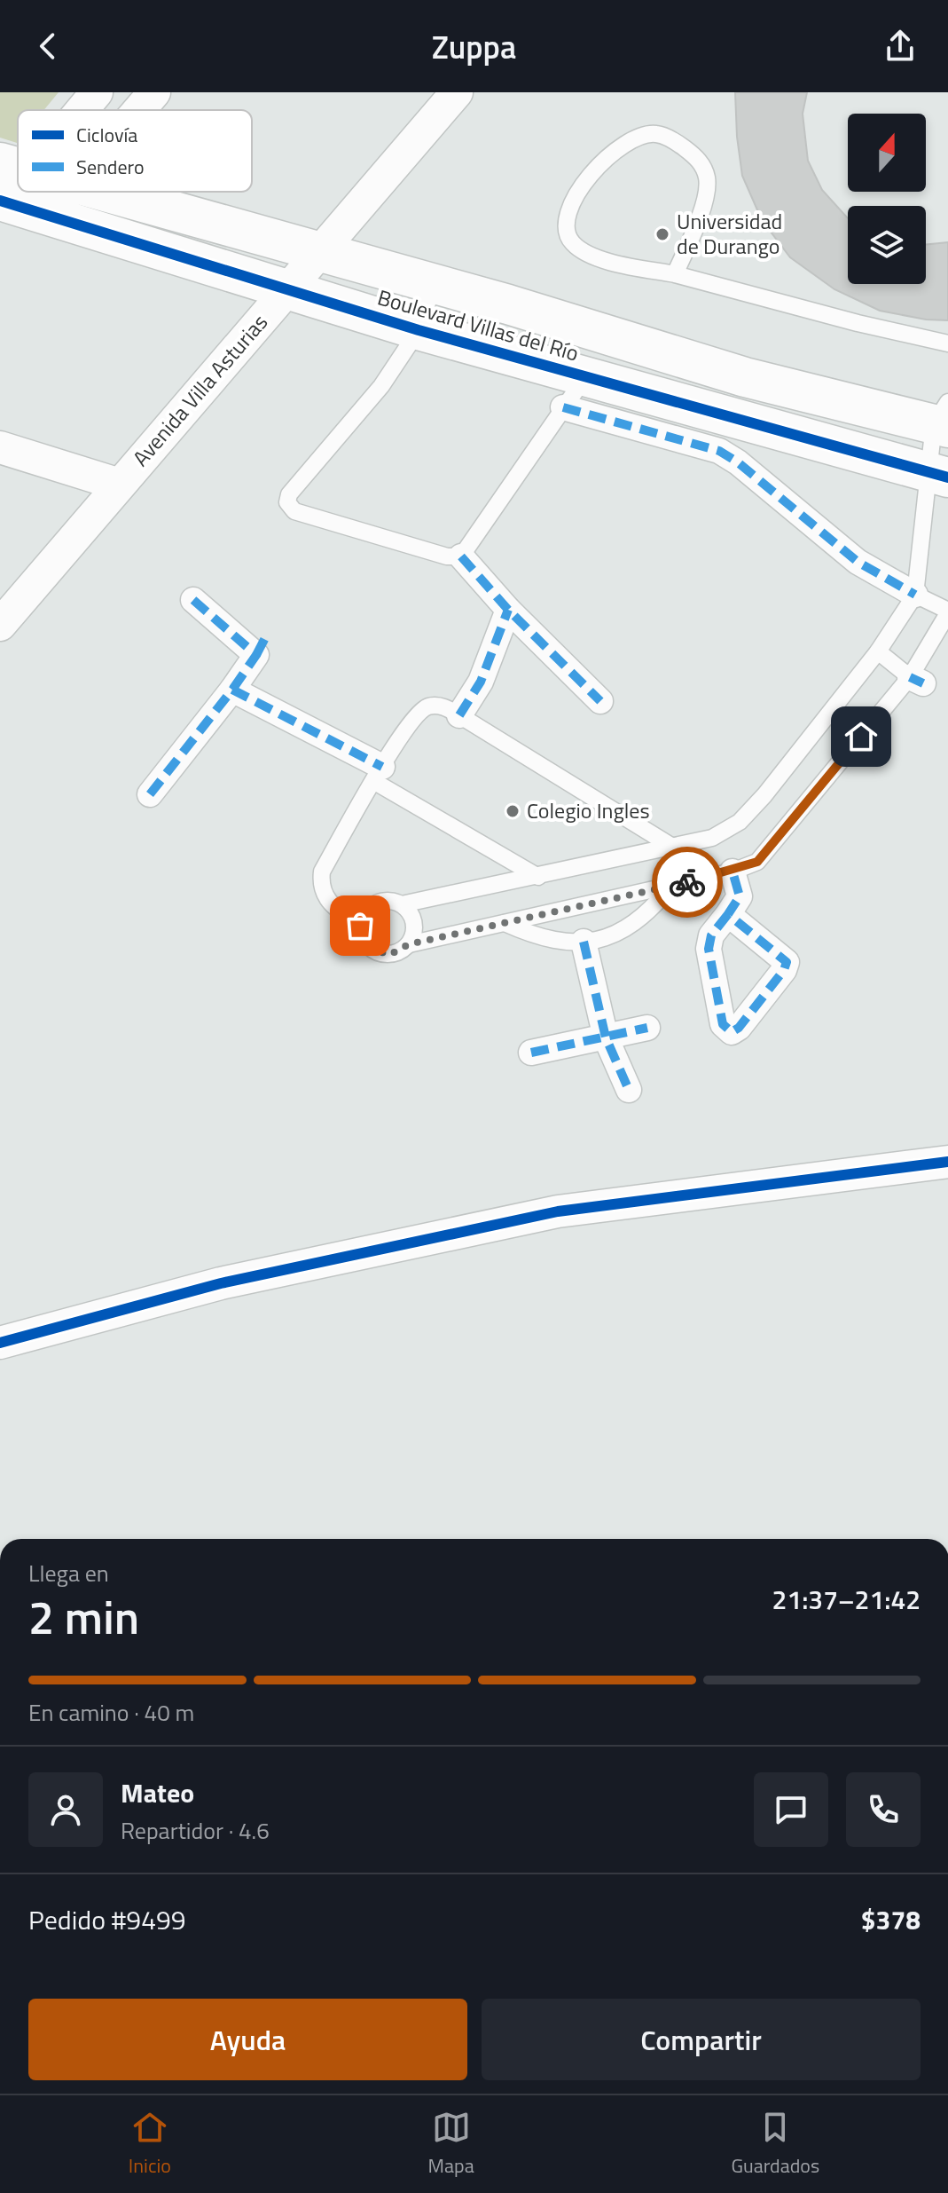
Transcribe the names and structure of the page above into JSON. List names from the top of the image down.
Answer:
{
  "streets": {
    "street": ["Boulevard Villas del Río", "Avenida Villa Asturias"]
  },
  "crossings": [
    ["Boulevard Villas del Río", "Avenida Villa Asturias"]
  ],
  "places": ["Universidad de Durango", "Colegio Ingles"],
  "legend": ["Ciclovía", "Sendero"],
  "north": "top",
  "page": {
    "header": "Zuppa",
    "heading": ["2 min", "Llega en", "21:37–21:42"],
    "panel": [
      "Mateo",
      "Repartidor · 4.6",
      "Pedido #9499",
      "$378"
    ],
    "bar": "En camino · 40 m",
    "buttons": ["Ayuda", "Compartir"],
    "tabs": ["Inicio", "Mapa", "Guardados"]
  }
}
